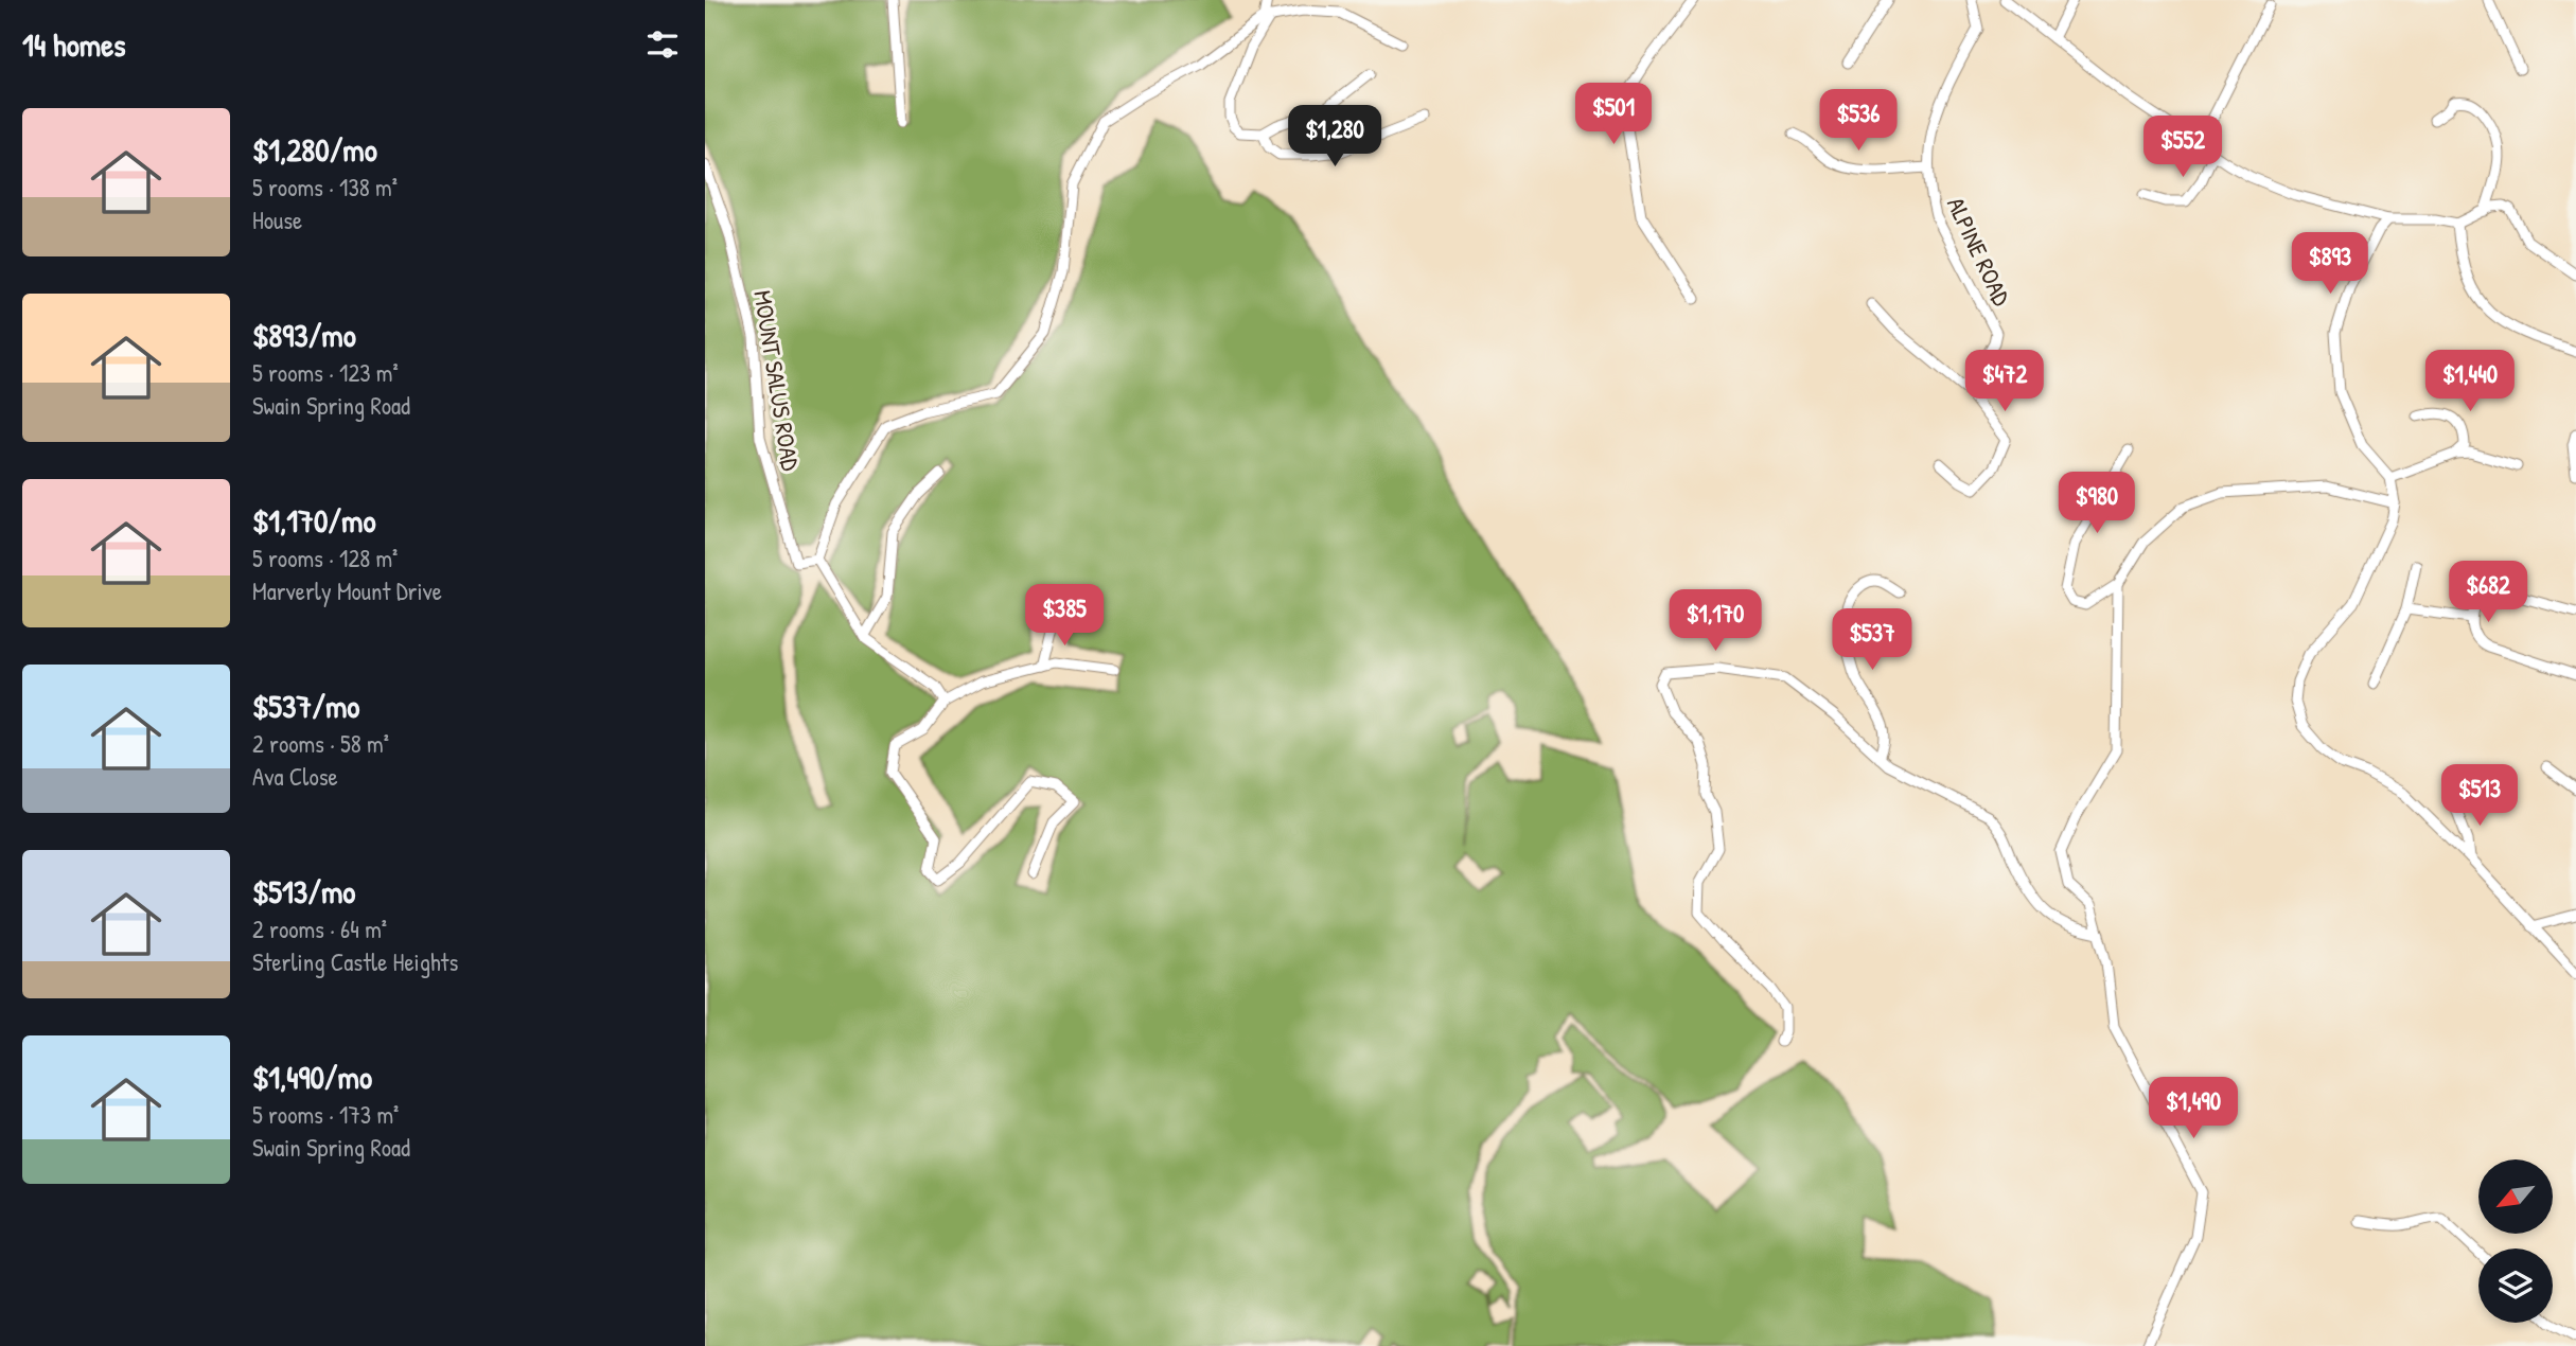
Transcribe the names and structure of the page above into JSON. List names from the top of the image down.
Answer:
{
  "streets": {
    "street": ["ALPINE ROAD", "MOUNT SALUS ROAD"]
  },
  "north": "bottom left",
  "page": {
    "heading": "14 homes",
    "price": [
      "$501",
      "$536",
      "$1,280",
      "$552",
      "$893",
      "$472",
      "$1,440",
      "$980",
      "$682",
      "$385",
      "$1,170",
      "$537",
      "$513",
      "$1,490"
    ],
    "list": [
      {
        "name": "$1,280/mo",
        "note": "5 rooms · 138 m² · House"
      },
      {
        "name": "$893/mo",
        "note": "5 rooms · 123 m² · Swain Spring Road"
      },
      {
        "name": "$1,170/mo",
        "note": "5 rooms · 128 m² · Marverly Mount Drive"
      },
      {
        "name": "$537/mo",
        "note": "2 rooms · 58 m² · Ava Close"
      },
      {
        "name": "$513/mo",
        "note": "2 rooms · 64 m² · Sterling Castle Heights"
      },
      {
        "name": "$1,490/mo",
        "note": "5 rooms · 173 m² · Swain Spring Road"
      }
    ]
  }
}
